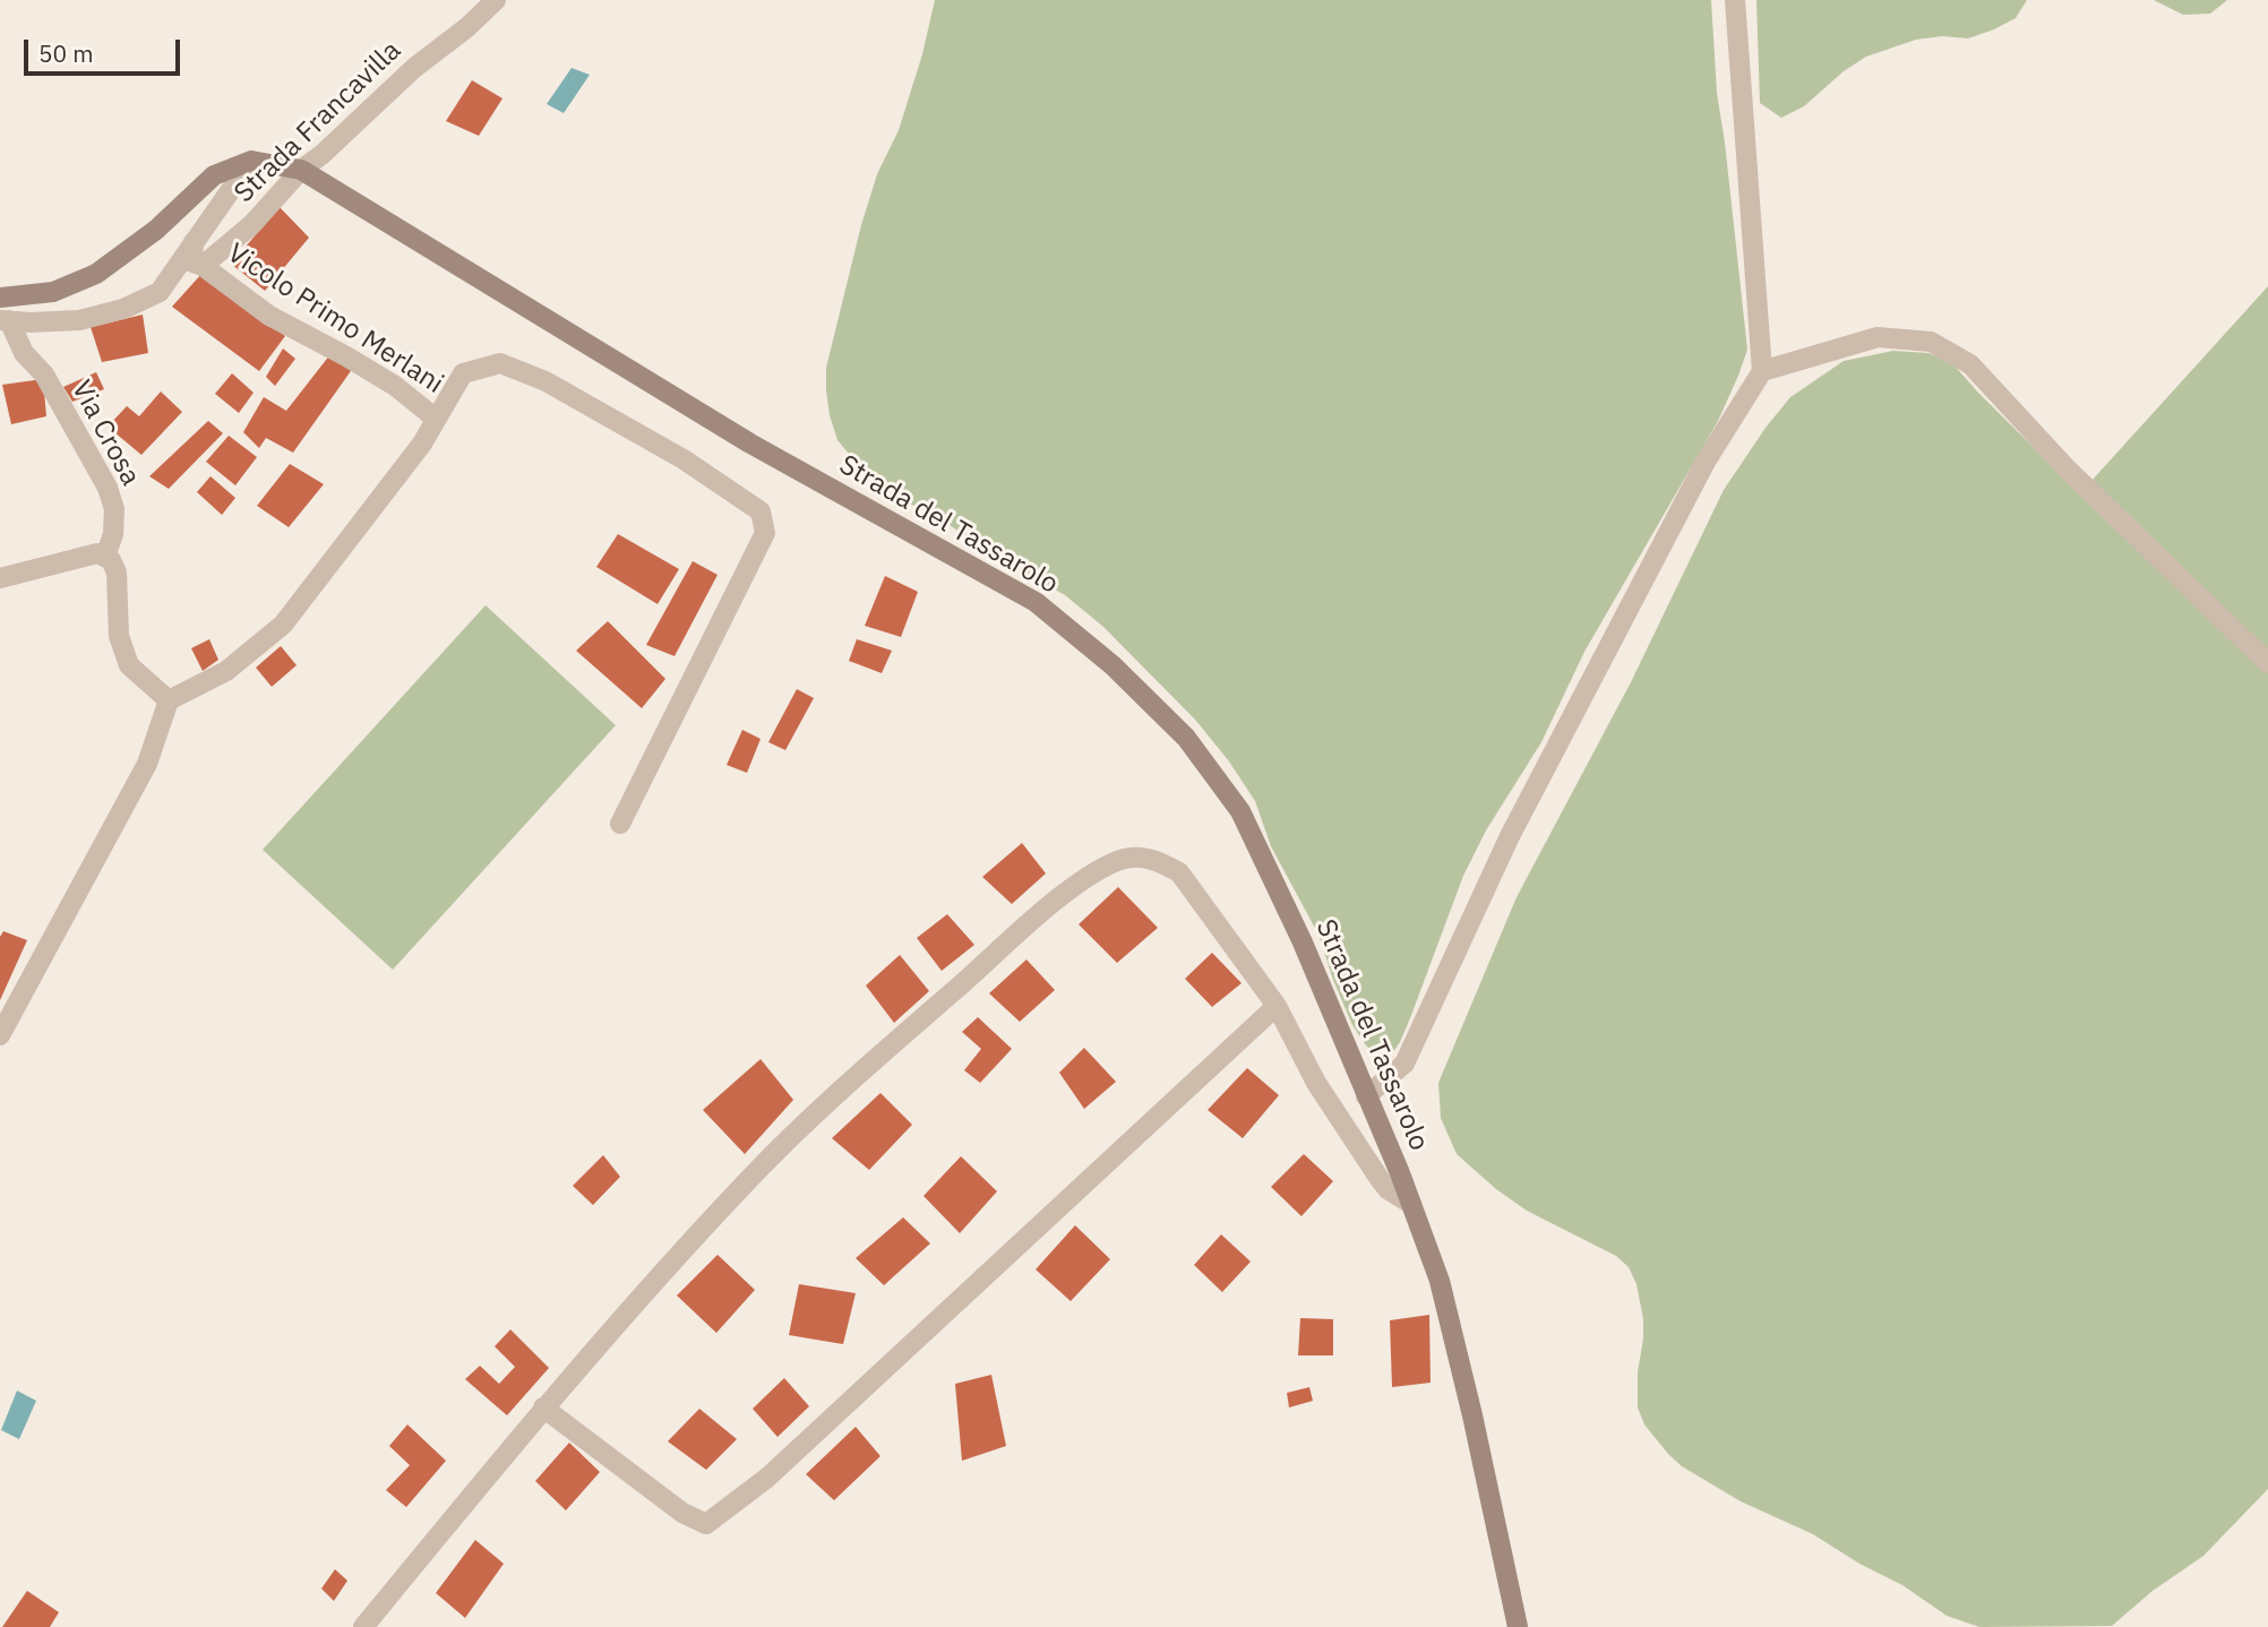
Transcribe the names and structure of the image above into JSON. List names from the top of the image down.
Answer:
{
  "streets": {
    "main road": ["Strada del Tassarolo"],
    "street": ["Strada Francavilla", "Vicolo Primo Merlani", "Via Crosa"]
  },
  "crossings": [
    ["Strada Francavilla", "Vicolo Primo Merlani"],
    ["Strada Francavilla", "Strada del Tassarolo"]
  ],
  "scale_bar": "50 m"
}
